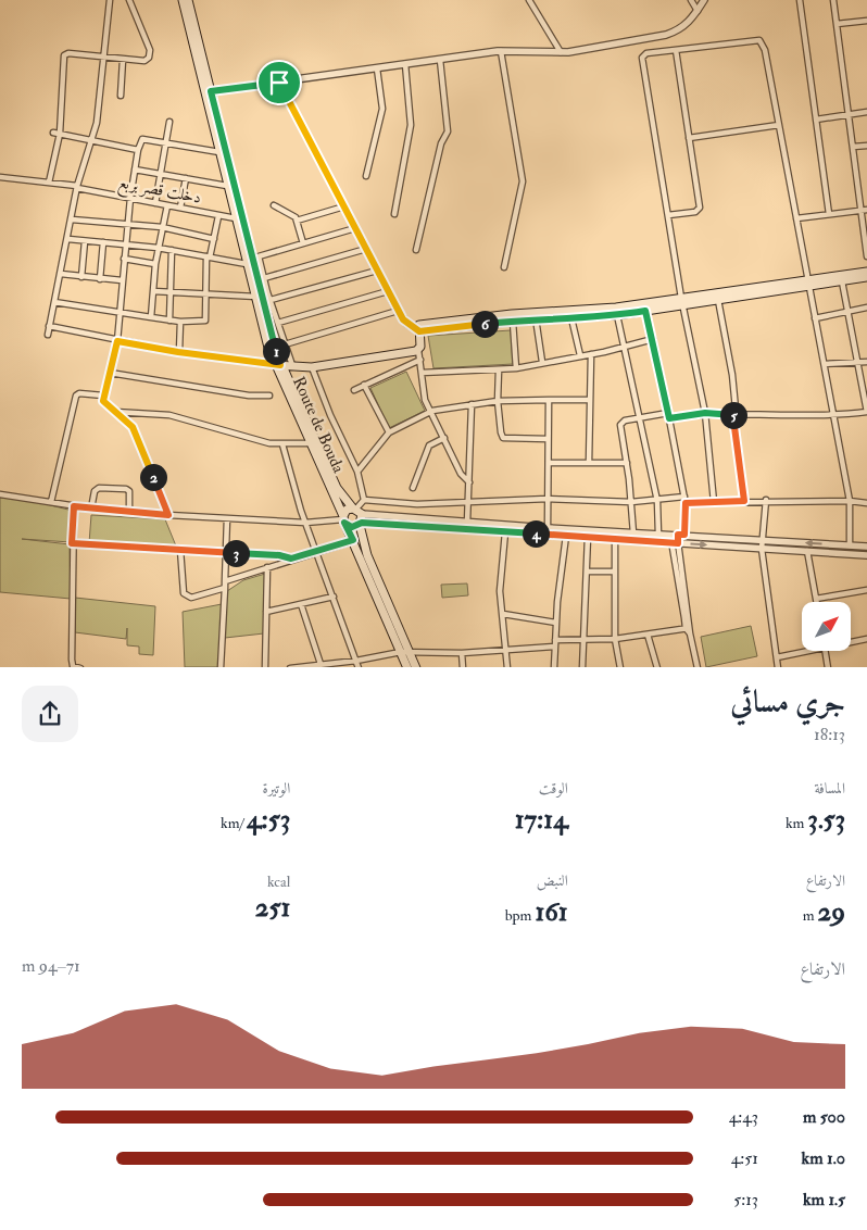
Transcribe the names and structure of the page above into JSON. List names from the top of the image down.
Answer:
{
  "streets": {
    "main road": ["Route de Bouda"],
    "street": ["دخلت قصر بربع"]
  },
  "crossings": [
    ["دخلت قصر بربع", "Route de Bouda"]
  ],
  "north": "top right",
  "page": {
    "pins": [
      "6",
      "1",
      "5",
      "2",
      "4",
      "3"
    ],
    "heading": ["جري مسائي", "18:13"],
    "stats": [
      ["المسافة", "3.53 km"],
      ["الوقت", "17:14"],
      ["الوتيرة", "4:53 /km"],
      ["الارتفاع", "29 m"],
      ["النبض", "161 bpm"],
      ["kcal", "251"]
    ],
    "chart": ["الارتفاع", "71–94 m"],
    "list": [
      {
        "name": "500 m",
        "note": "4:43"
      },
      {
        "name": "1.0 km",
        "note": "4:51"
      },
      {
        "name": "1.5 km",
        "note": "5:13"
      }
    ]
  }
}
